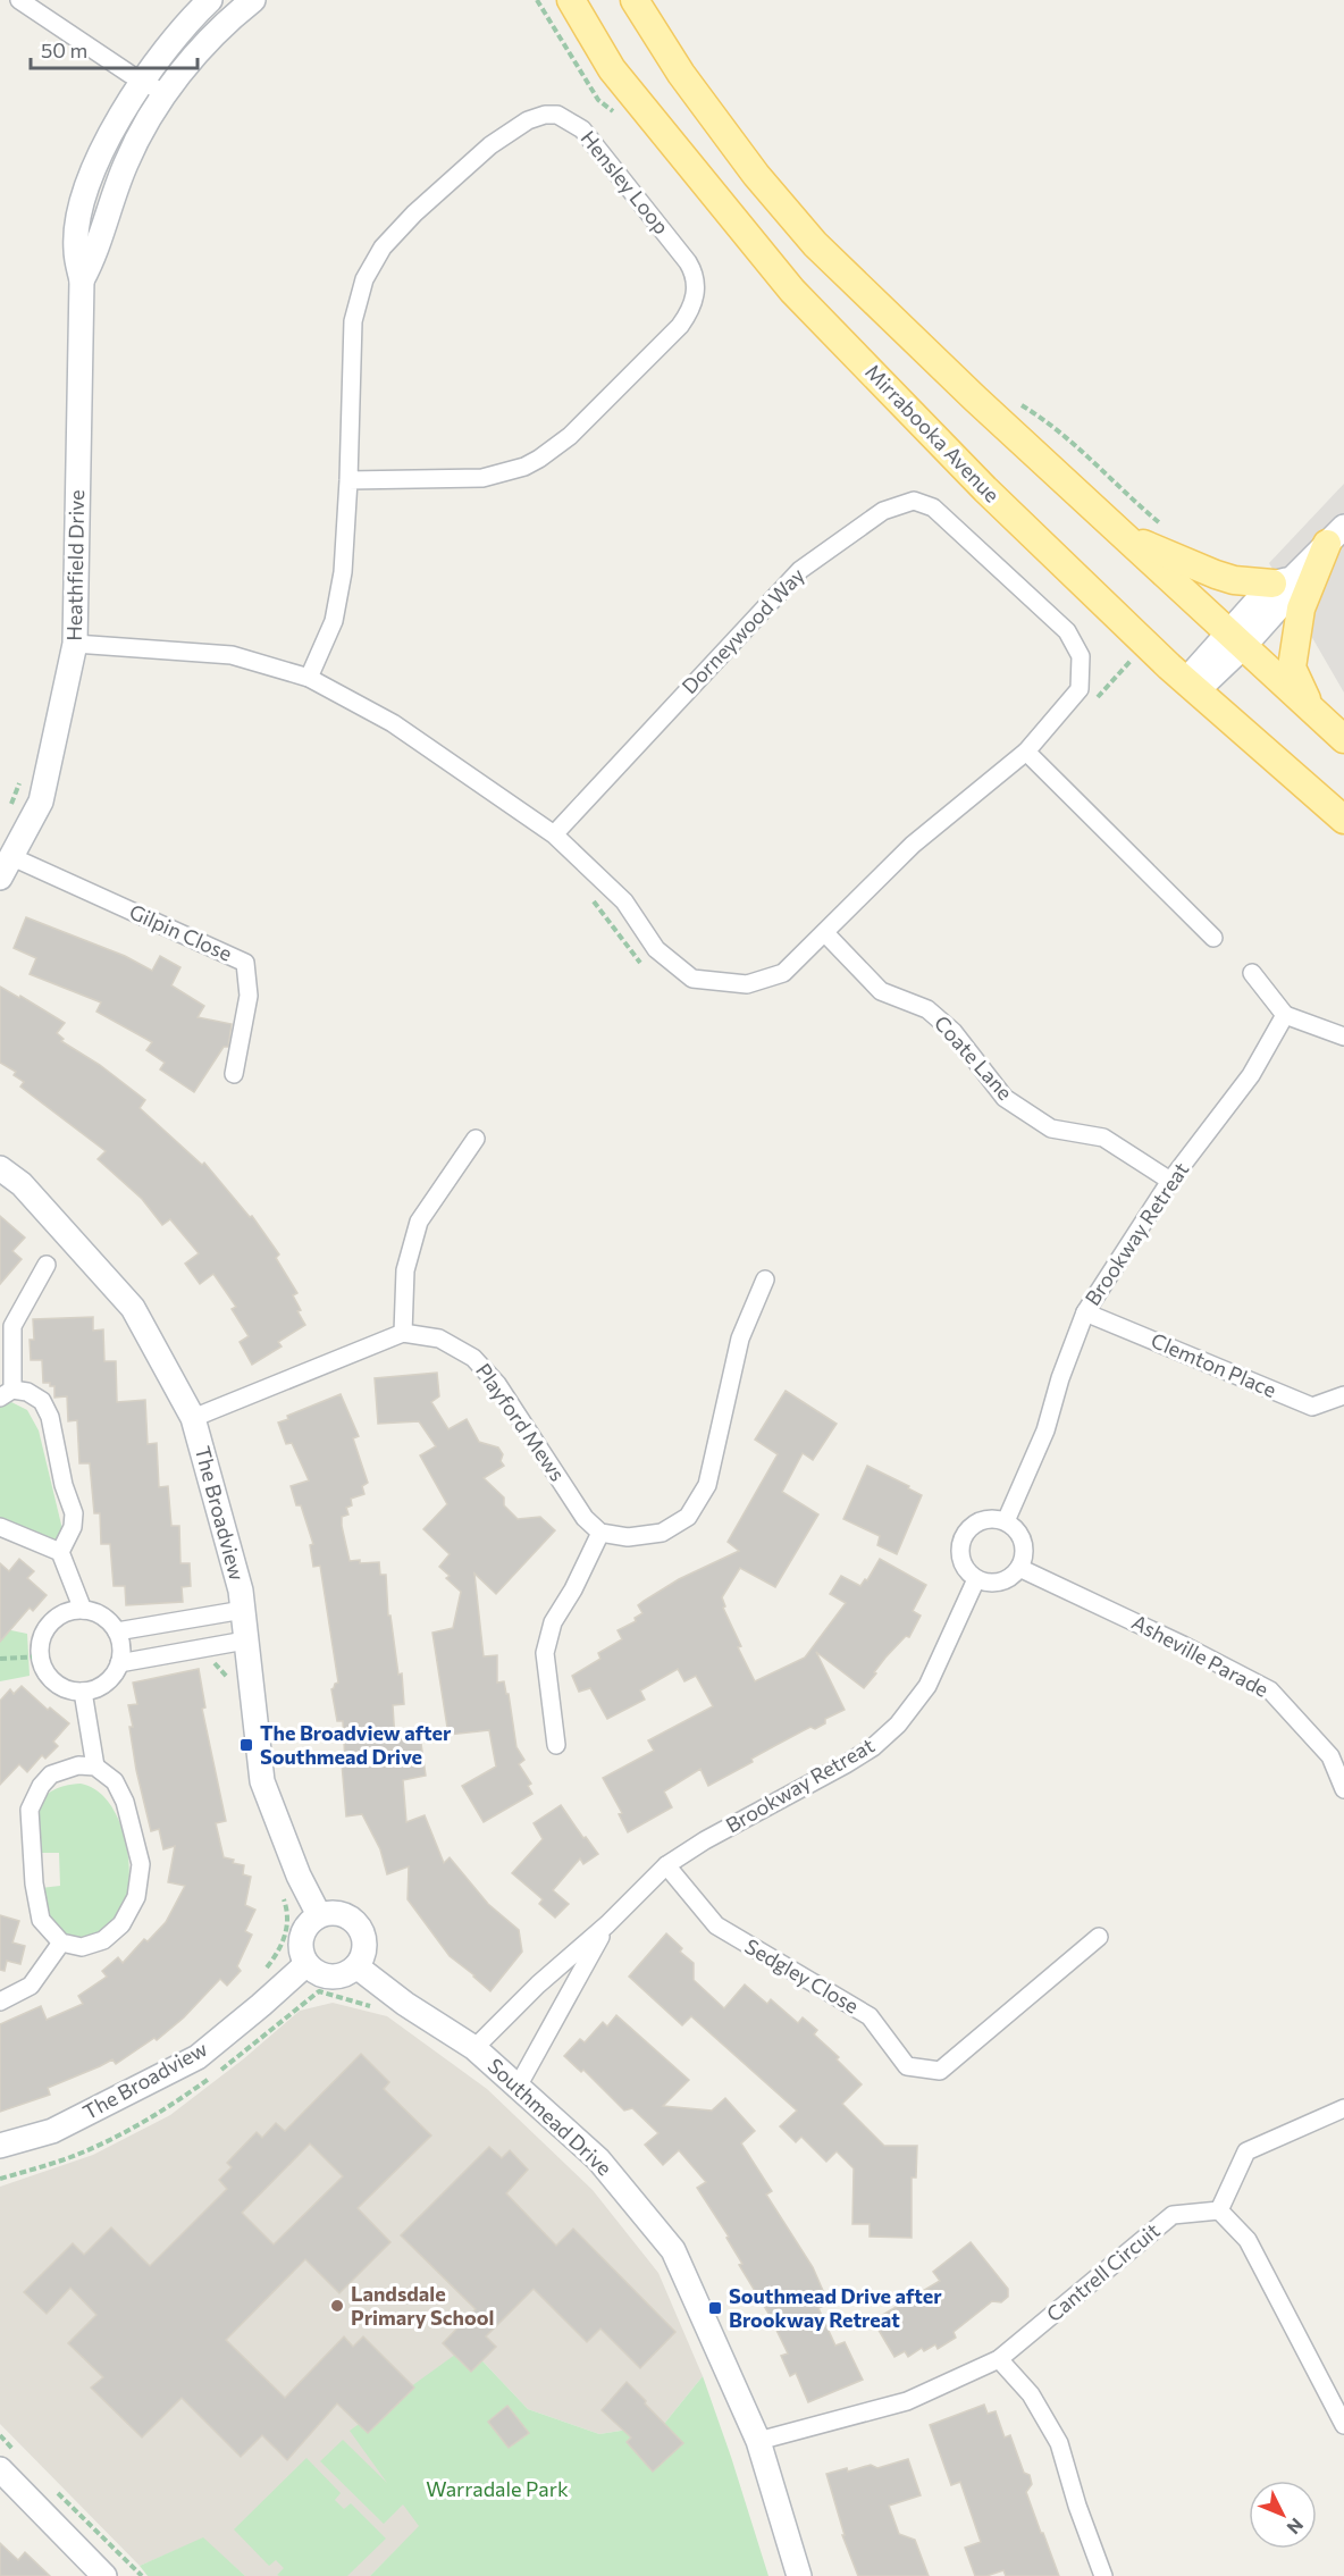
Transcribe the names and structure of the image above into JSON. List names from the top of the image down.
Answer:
{
  "streets": {
    "main road": ["Mirrabooka Avenue"],
    "street": [
      "Hensley Loop",
      "Heathfield Drive",
      "Dorneywood Way",
      "Gilpin Close",
      "Coate Lane",
      "Brookway Retreat",
      "Clemton Place",
      "Playford Mews",
      "The Broadview",
      "Asheville Parade",
      "Sedgley Close",
      "Southmead Drive",
      "Cantrell Circuit"
    ]
  },
  "crossings": [
    ["Hensley Loop", "Dorneywood Way"],
    ["Heathfield Drive", "Dorneywood Way"],
    ["Heathfield Drive", "Gilpin Close"],
    ["Dorneywood Way", "Coate Lane"],
    ["Coate Lane", "Brookway Retreat"],
    ["Brookway Retreat", "Clemton Place"],
    ["Brookway Retreat", "Asheville Parade"],
    ["Brookway Retreat", "Sedgley Close"],
    ["Brookway Retreat", "Southmead Drive"],
    ["The Broadview", "Southmead Drive"],
    ["Southmead Drive", "Cantrell Circuit"]
  ],
  "parks": ["Warradale Park"],
  "places": {
    "transit": ["The Broadview after Southmead Drive", "Southmead Drive after Brookway Retreat"],
    "other": ["Landsdale Primary School"]
  },
  "scale_bar": "50 m",
  "north": "bottom right"
}
